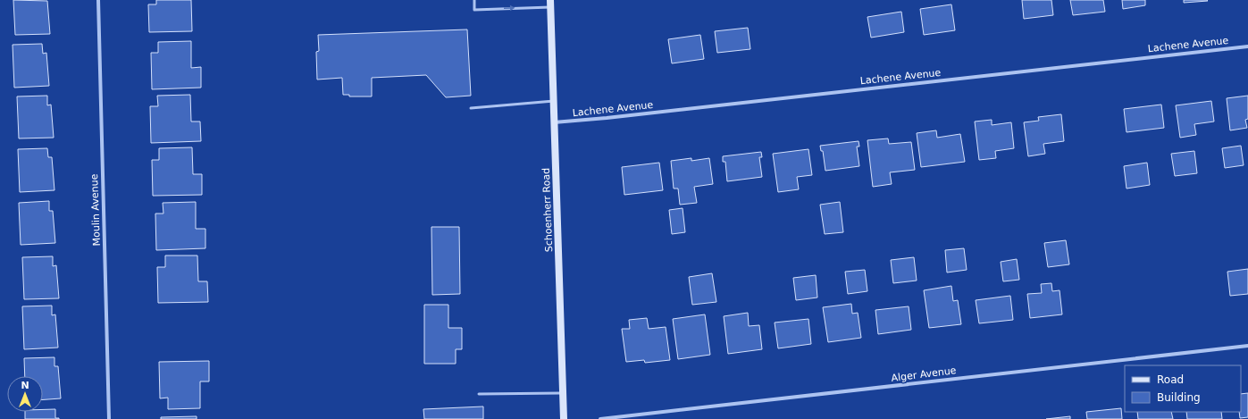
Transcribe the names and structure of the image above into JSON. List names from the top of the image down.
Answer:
{
  "streets": {
    "main road": ["Schoenherr Road"],
    "street": ["Lachene Avenue", "Moulin Avenue", "Alger Avenue"]
  },
  "crossings": [
    ["Lachene Avenue", "Schoenherr Road"]
  ],
  "legend": ["Road", "Building"],
  "north": "top"
}
